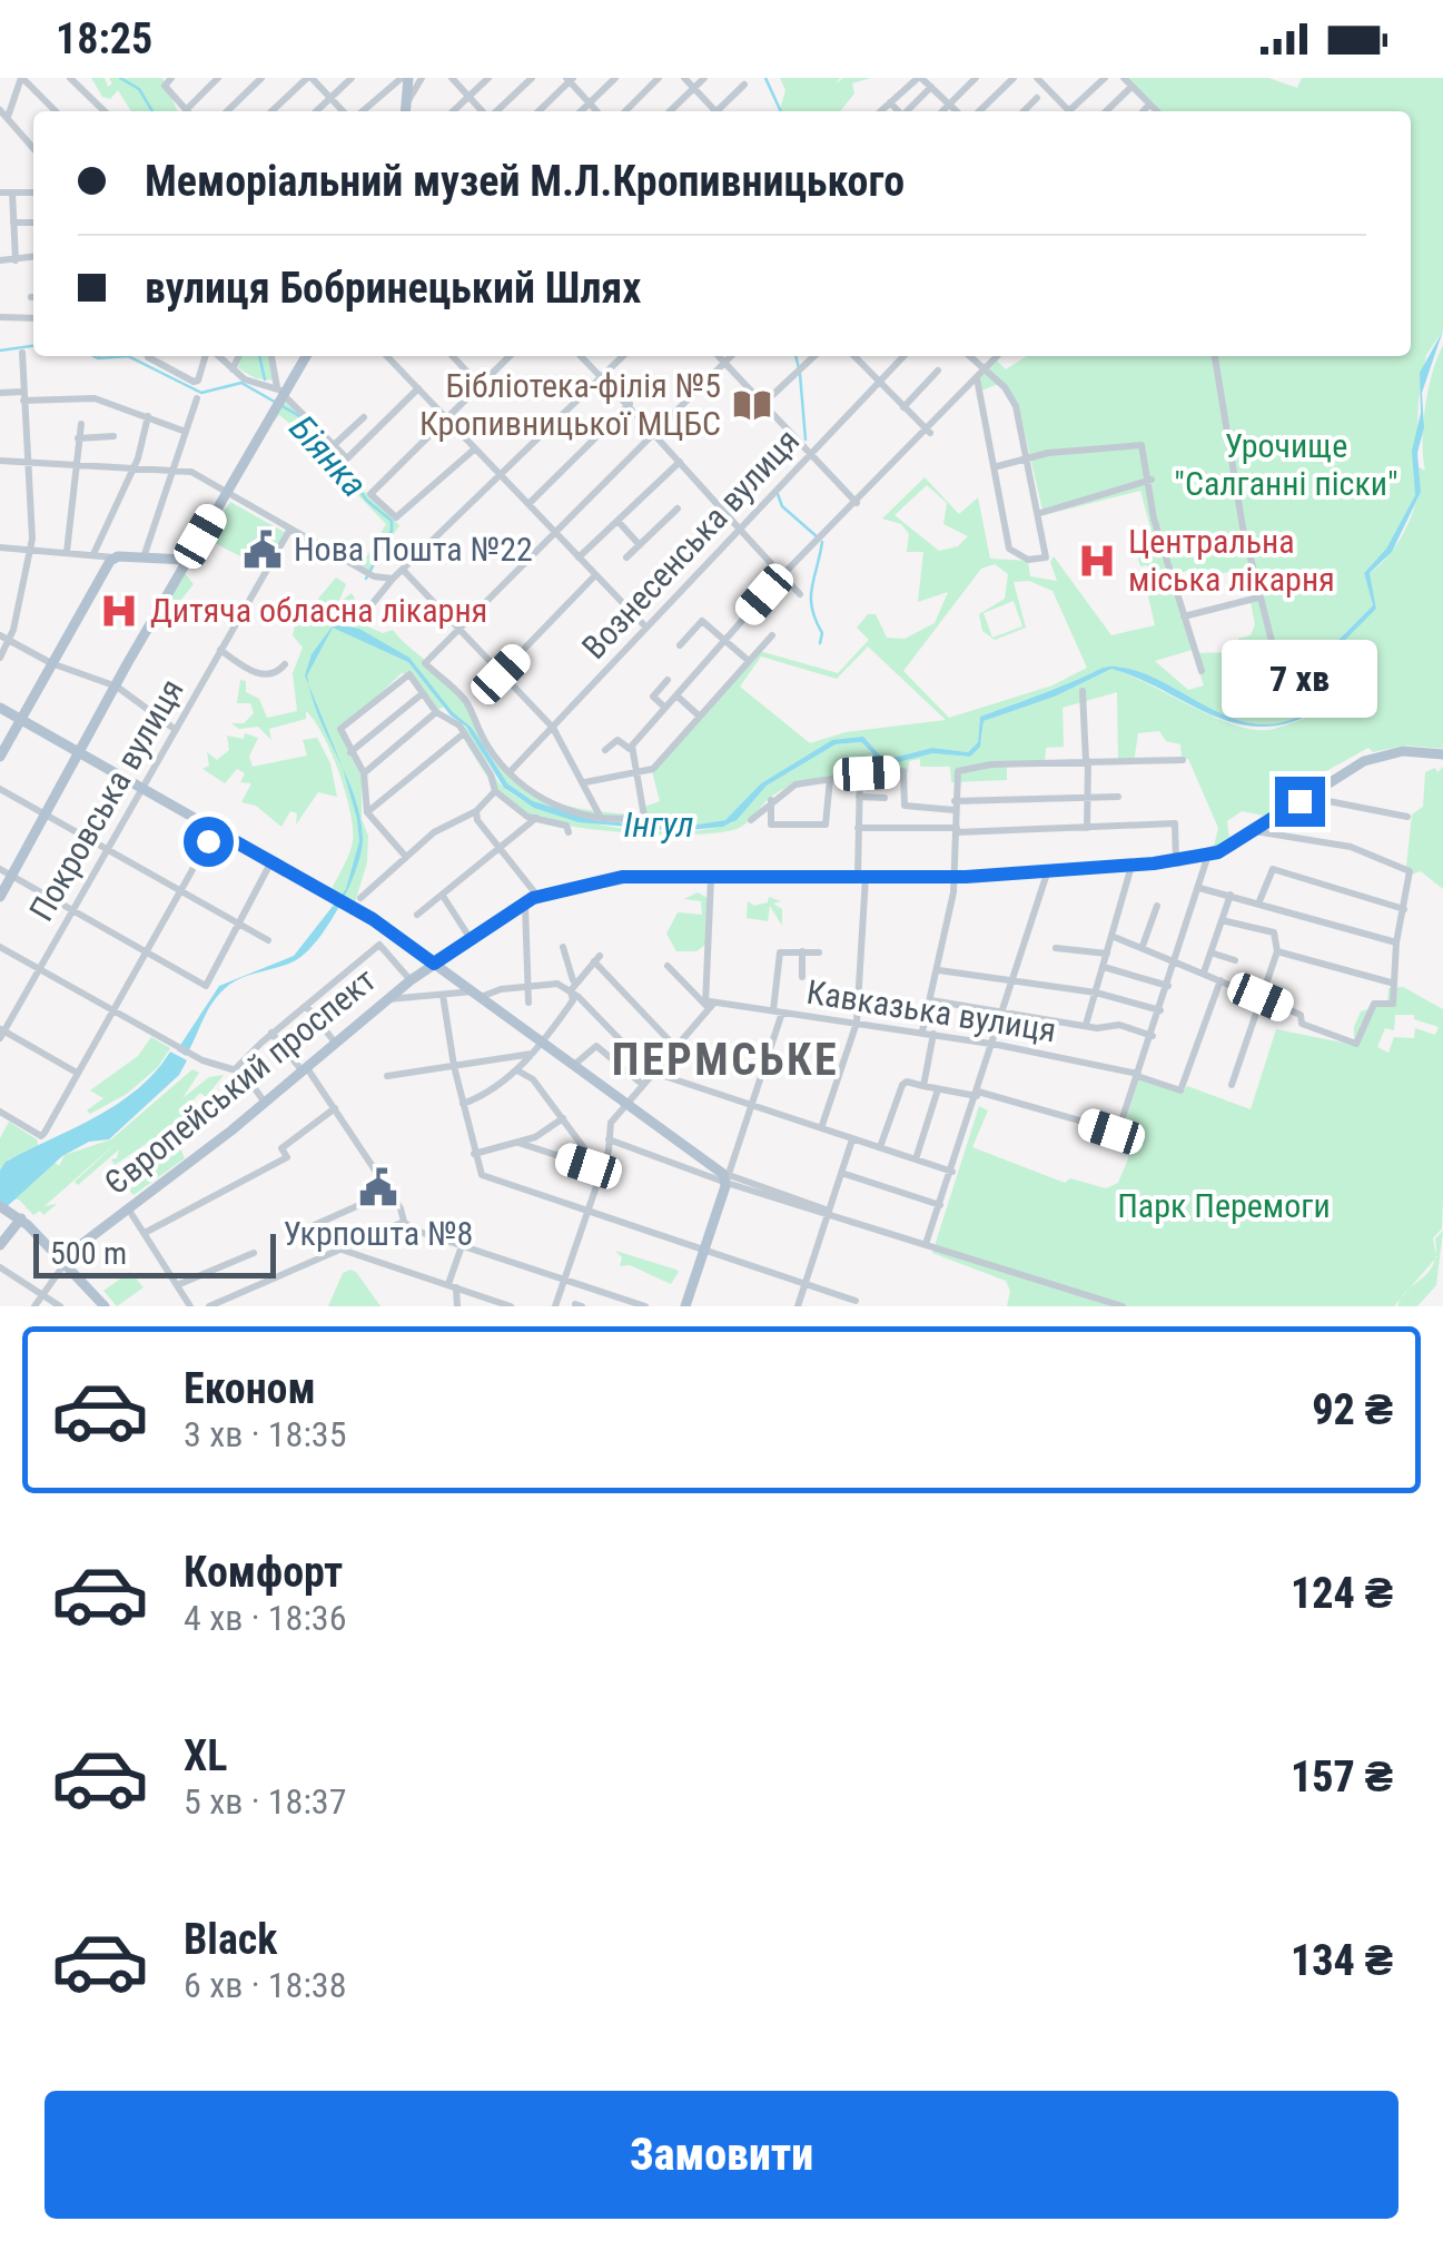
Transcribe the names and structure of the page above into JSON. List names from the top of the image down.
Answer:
{
  "streets": {
    "main road": ["Європейський проспект"],
    "street": ["Вознесенська вулиця", "Покровська вулиця", "Кавказька вулиця"]
  },
  "districts": ["ПЕРМСЬКЕ"],
  "water": ["Біянка", "Інгул"],
  "parks": ["Урочище \"Салганні піски\"", "Парк Перемоги"],
  "places": {
    "library": ["Бібліотека-філія №5 Кропивницької МЦБС"],
    "public building": ["Нова Пошта №22", "Укрпошта №8"],
    "hospital": ["Центральна міська лікарня", "Дитяча обласна лікарня"]
  },
  "scale_bar": "500 m",
  "page": {
    "status": "18:25",
    "banner": ["Меморіальний музей М.Л.Кропивницького", "вулиця Бобринецький Шлях"],
    "bubble": "7 хв",
    "scale": "500 m",
    "list": [
      {
        "name": "Економ",
        "note": "3 хв · 18:35",
        "value": "92 ₴"
      },
      {
        "name": "Комфорт",
        "note": "4 хв · 18:36",
        "value": "124 ₴"
      },
      {
        "name": "XL",
        "note": "5 хв · 18:37",
        "value": "157 ₴"
      },
      {
        "name": "Black",
        "note": "6 хв · 18:38",
        "value": "134 ₴"
      }
    ],
    "buttons": "Замовити"
  }
}
